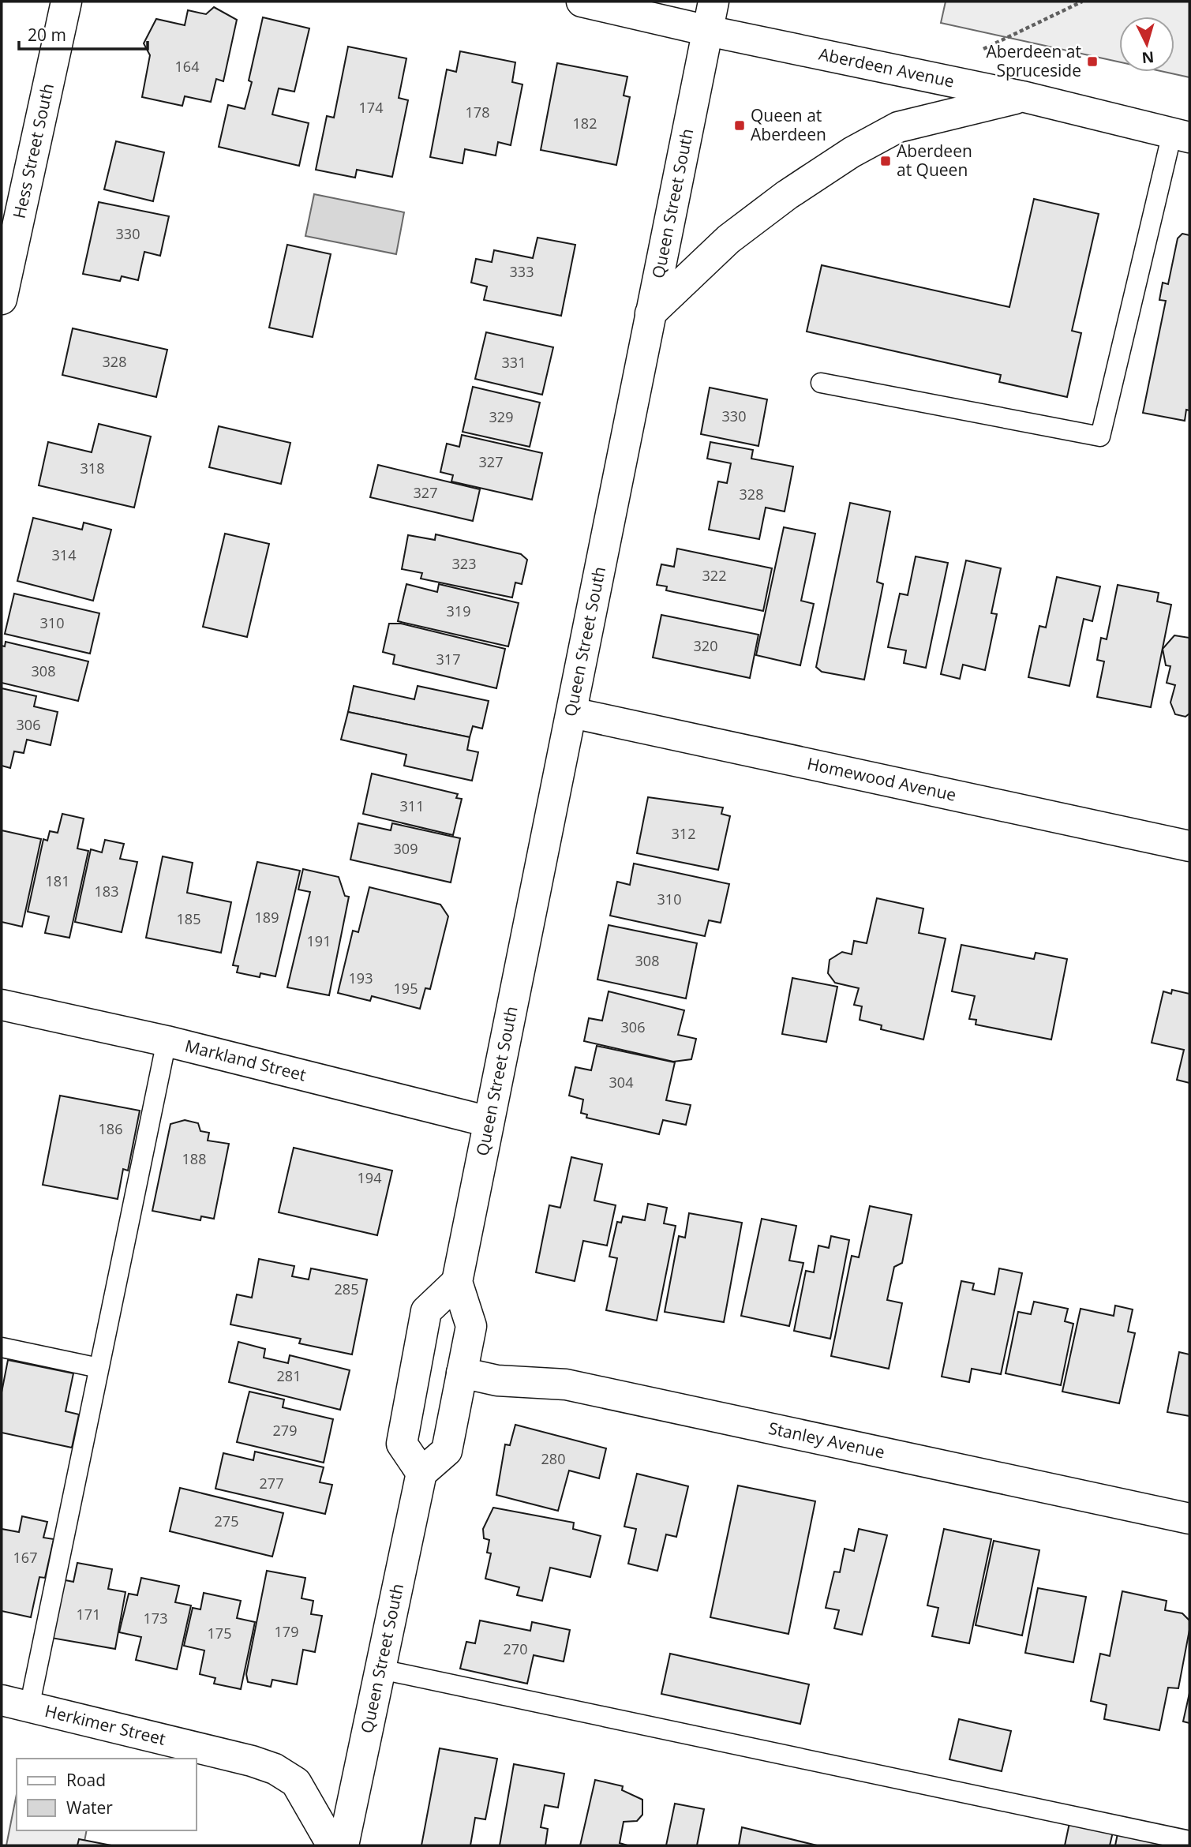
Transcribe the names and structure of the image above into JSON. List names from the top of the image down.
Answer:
{
  "streets": {
    "main road": [
      "Aberdeen Avenue",
      "Hess Street South",
      "Queen Street South",
      "Homewood Avenue",
      "Markland Street",
      "Stanley Avenue",
      "Herkimer Street"
    ]
  },
  "crossings": [
    ["Aberdeen Avenue", "Queen Street South"],
    ["Queen Street South", "Homewood Avenue"],
    ["Queen Street South", "Markland Street"],
    ["Queen Street South", "Stanley Avenue"]
  ],
  "places": {
    "transit": ["Aberdeen at Spruceside", "Queen at Aberdeen", "Aberdeen at Queen"]
  },
  "house_numbers": [
    "164",
    "174",
    "178",
    "182",
    "330",
    "333",
    "328",
    "331",
    "330",
    "329",
    "327",
    "318",
    "327",
    "328",
    "314",
    "323",
    "322",
    "319",
    "310",
    "320",
    "317",
    "308",
    "306",
    "311",
    "312",
    "309",
    "181",
    "183",
    "310",
    "189",
    "185",
    "191",
    "308",
    "193",
    "195",
    "306",
    "304",
    "186",
    "188",
    "194",
    "285",
    "281",
    "279",
    "280",
    "277",
    "275",
    "167",
    "171",
    "173",
    "179",
    "175",
    "270"
  ],
  "legend": ["Road", "Water"],
  "scale_bar": "20 m",
  "north": "bottom"
}
